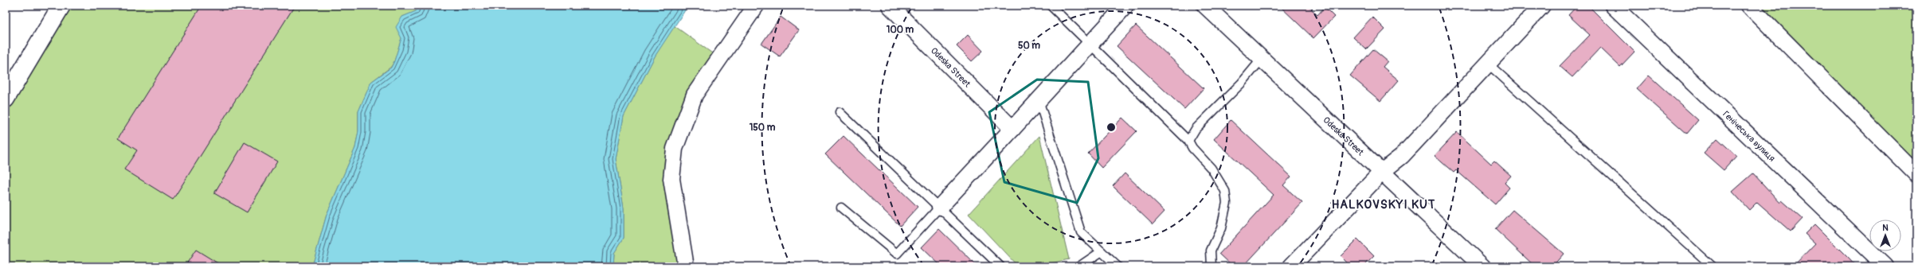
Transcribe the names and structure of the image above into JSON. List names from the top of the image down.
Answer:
{
  "streets": {
    "street": ["Odeska Street", "Генічеська вулиця"]
  },
  "districts": ["HALKOVSKYI KUT"],
  "north": "top",
  "rings": ["100 m", "50 m", "150 m"]
}
